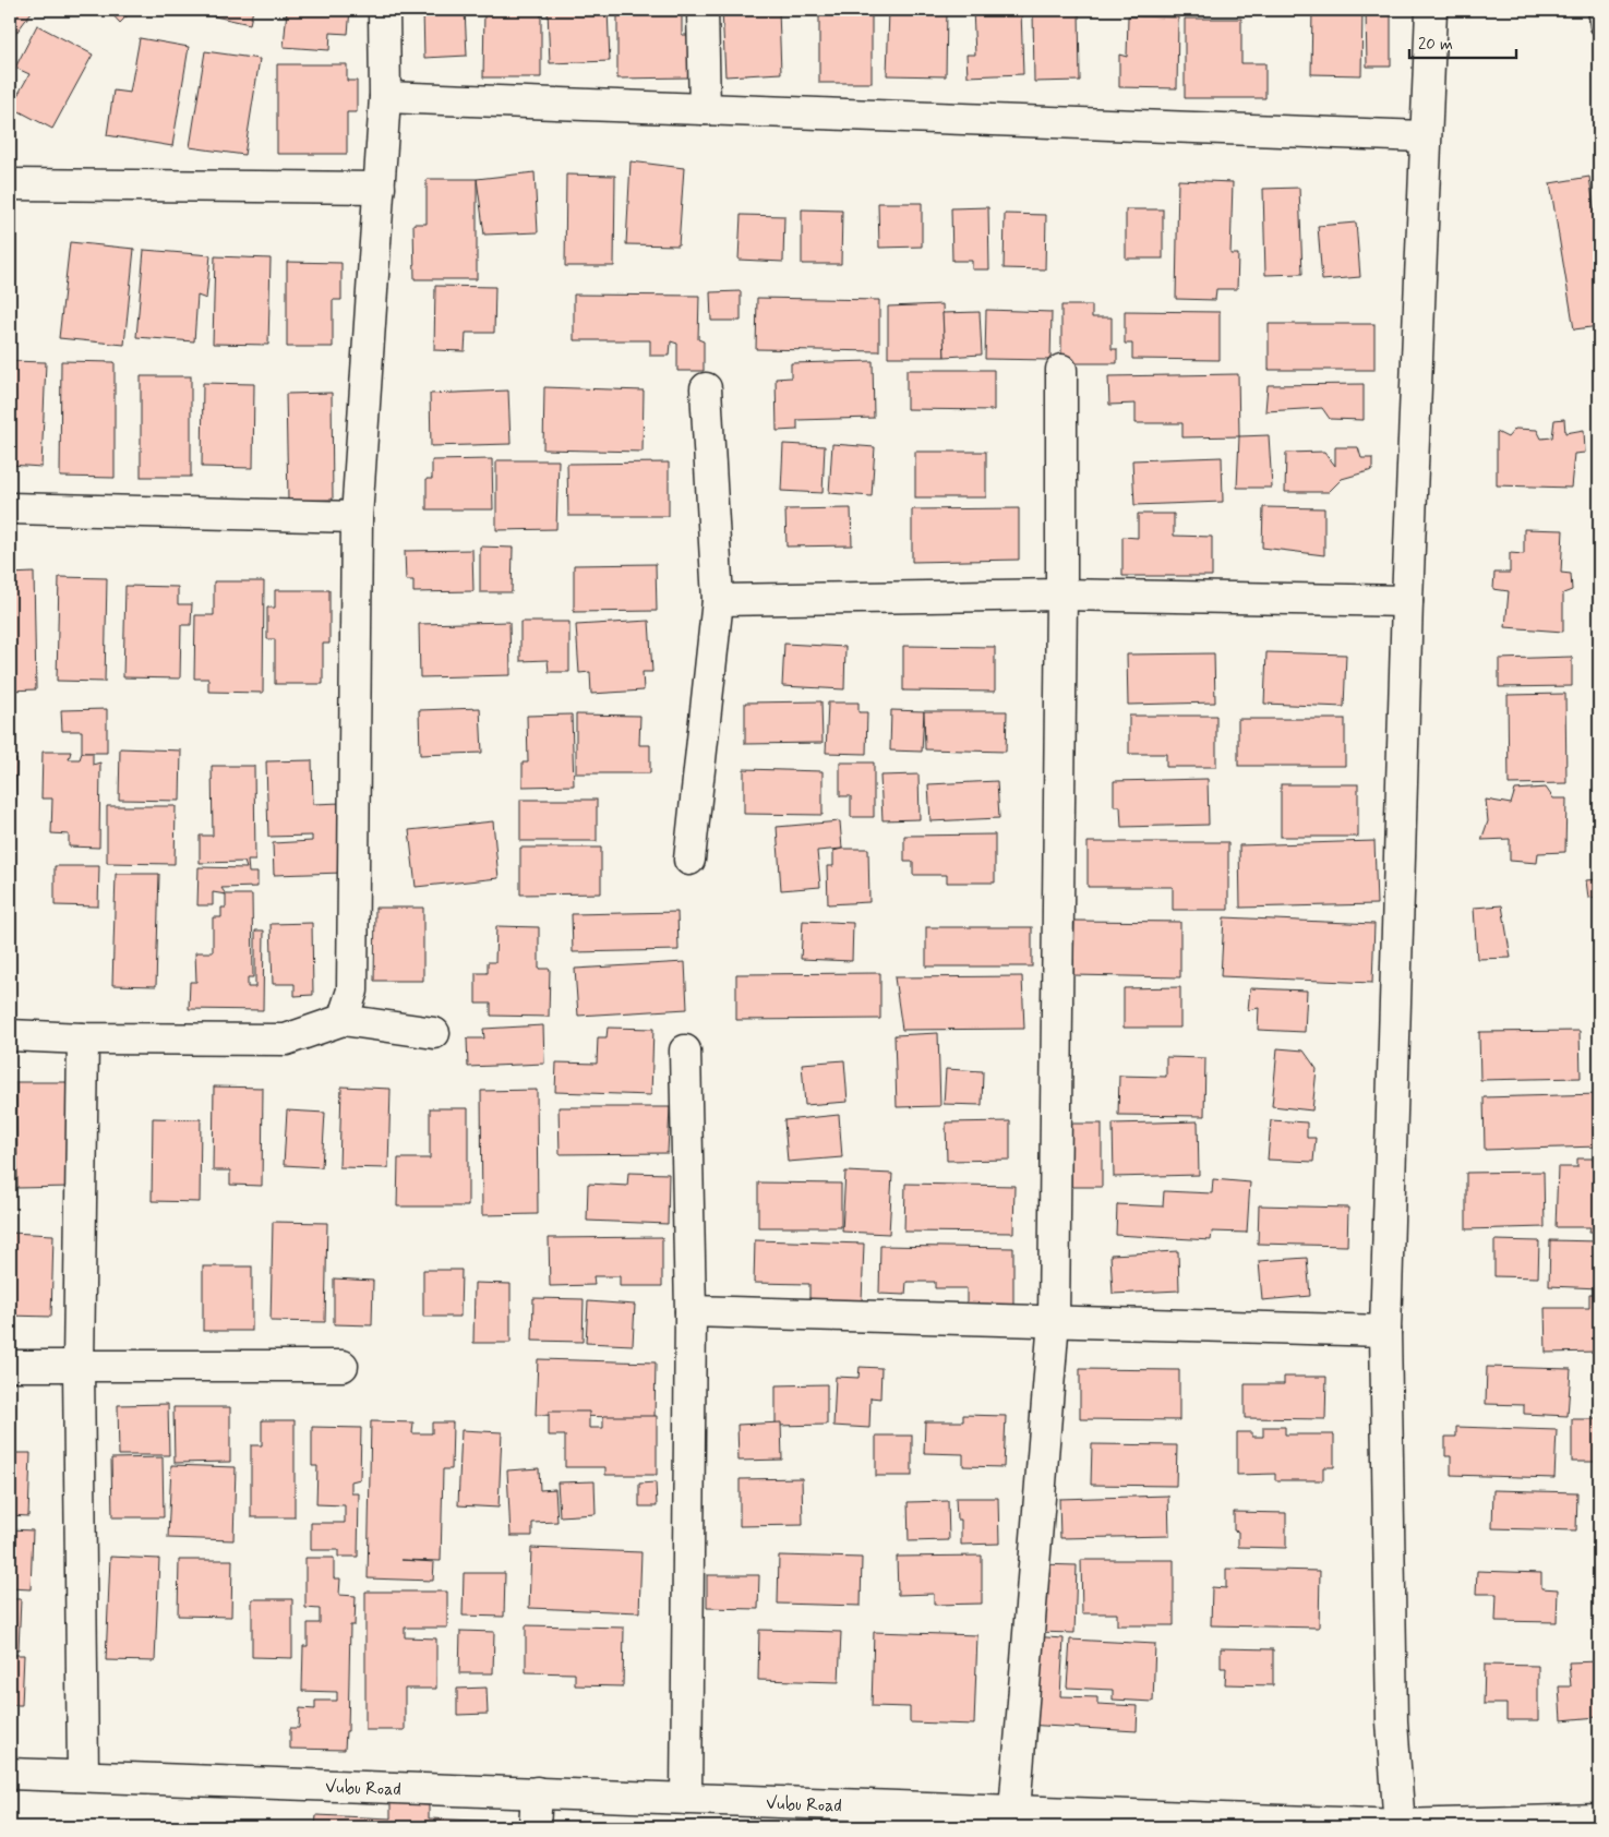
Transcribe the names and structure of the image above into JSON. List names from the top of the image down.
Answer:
{
  "streets": {
    "street": ["Vubu Road"]
  },
  "scale_bar": "20 m"
}
